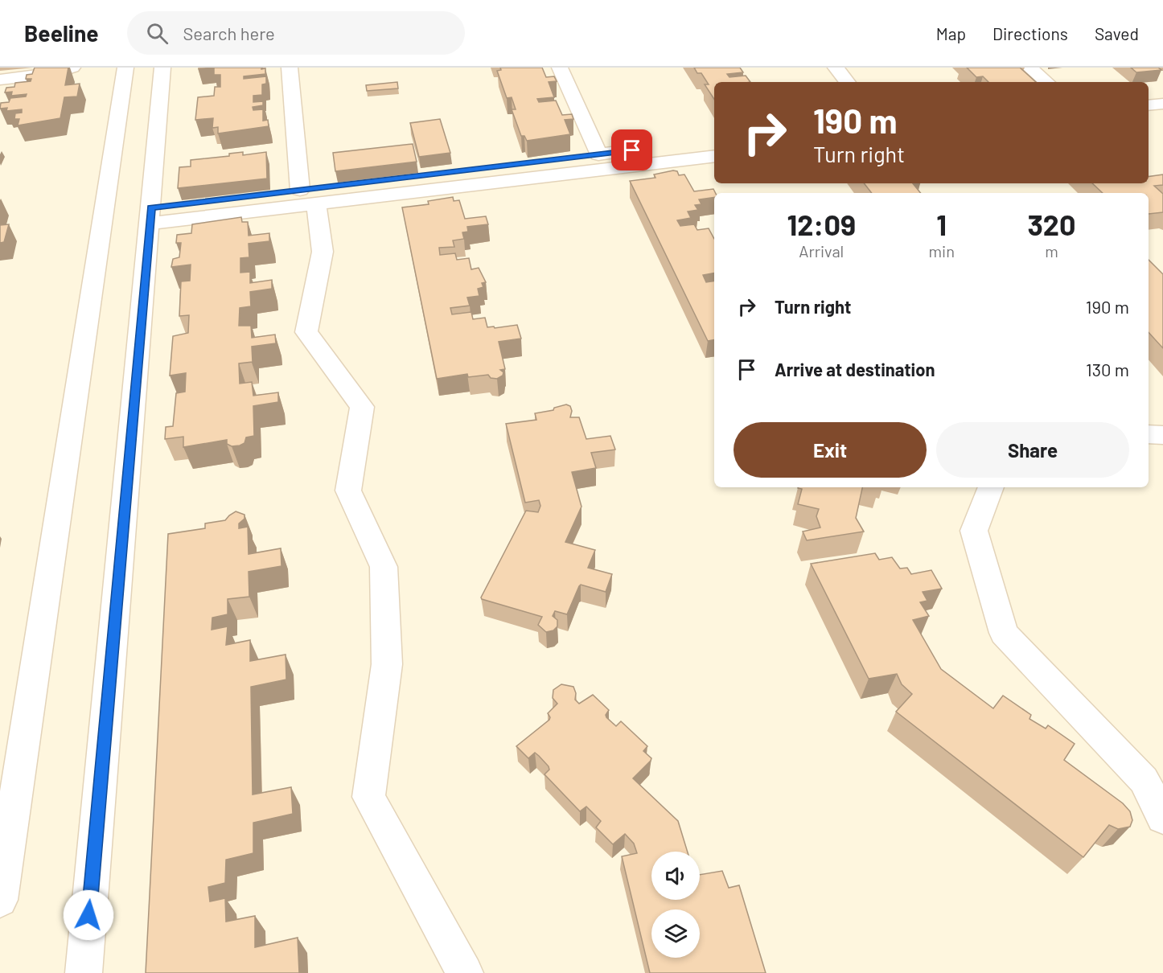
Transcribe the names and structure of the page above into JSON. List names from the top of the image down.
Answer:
{
  "page": {
    "header": "Beeline",
    "search": "Search here",
    "nav": ["Map", "Directions", "Saved"],
    "turn": ["190 m", "Turn right"],
    "eta": [
      "12:09",
      "Arrival",
      "1",
      "min",
      "320",
      "m"
    ],
    "list": [
      {
        "name": "Turn right",
        "value": "190 m"
      },
      {
        "name": "Arrive at destination",
        "value": "130 m"
      }
    ],
    "buttons": ["Exit", "Share"]
  }
}
